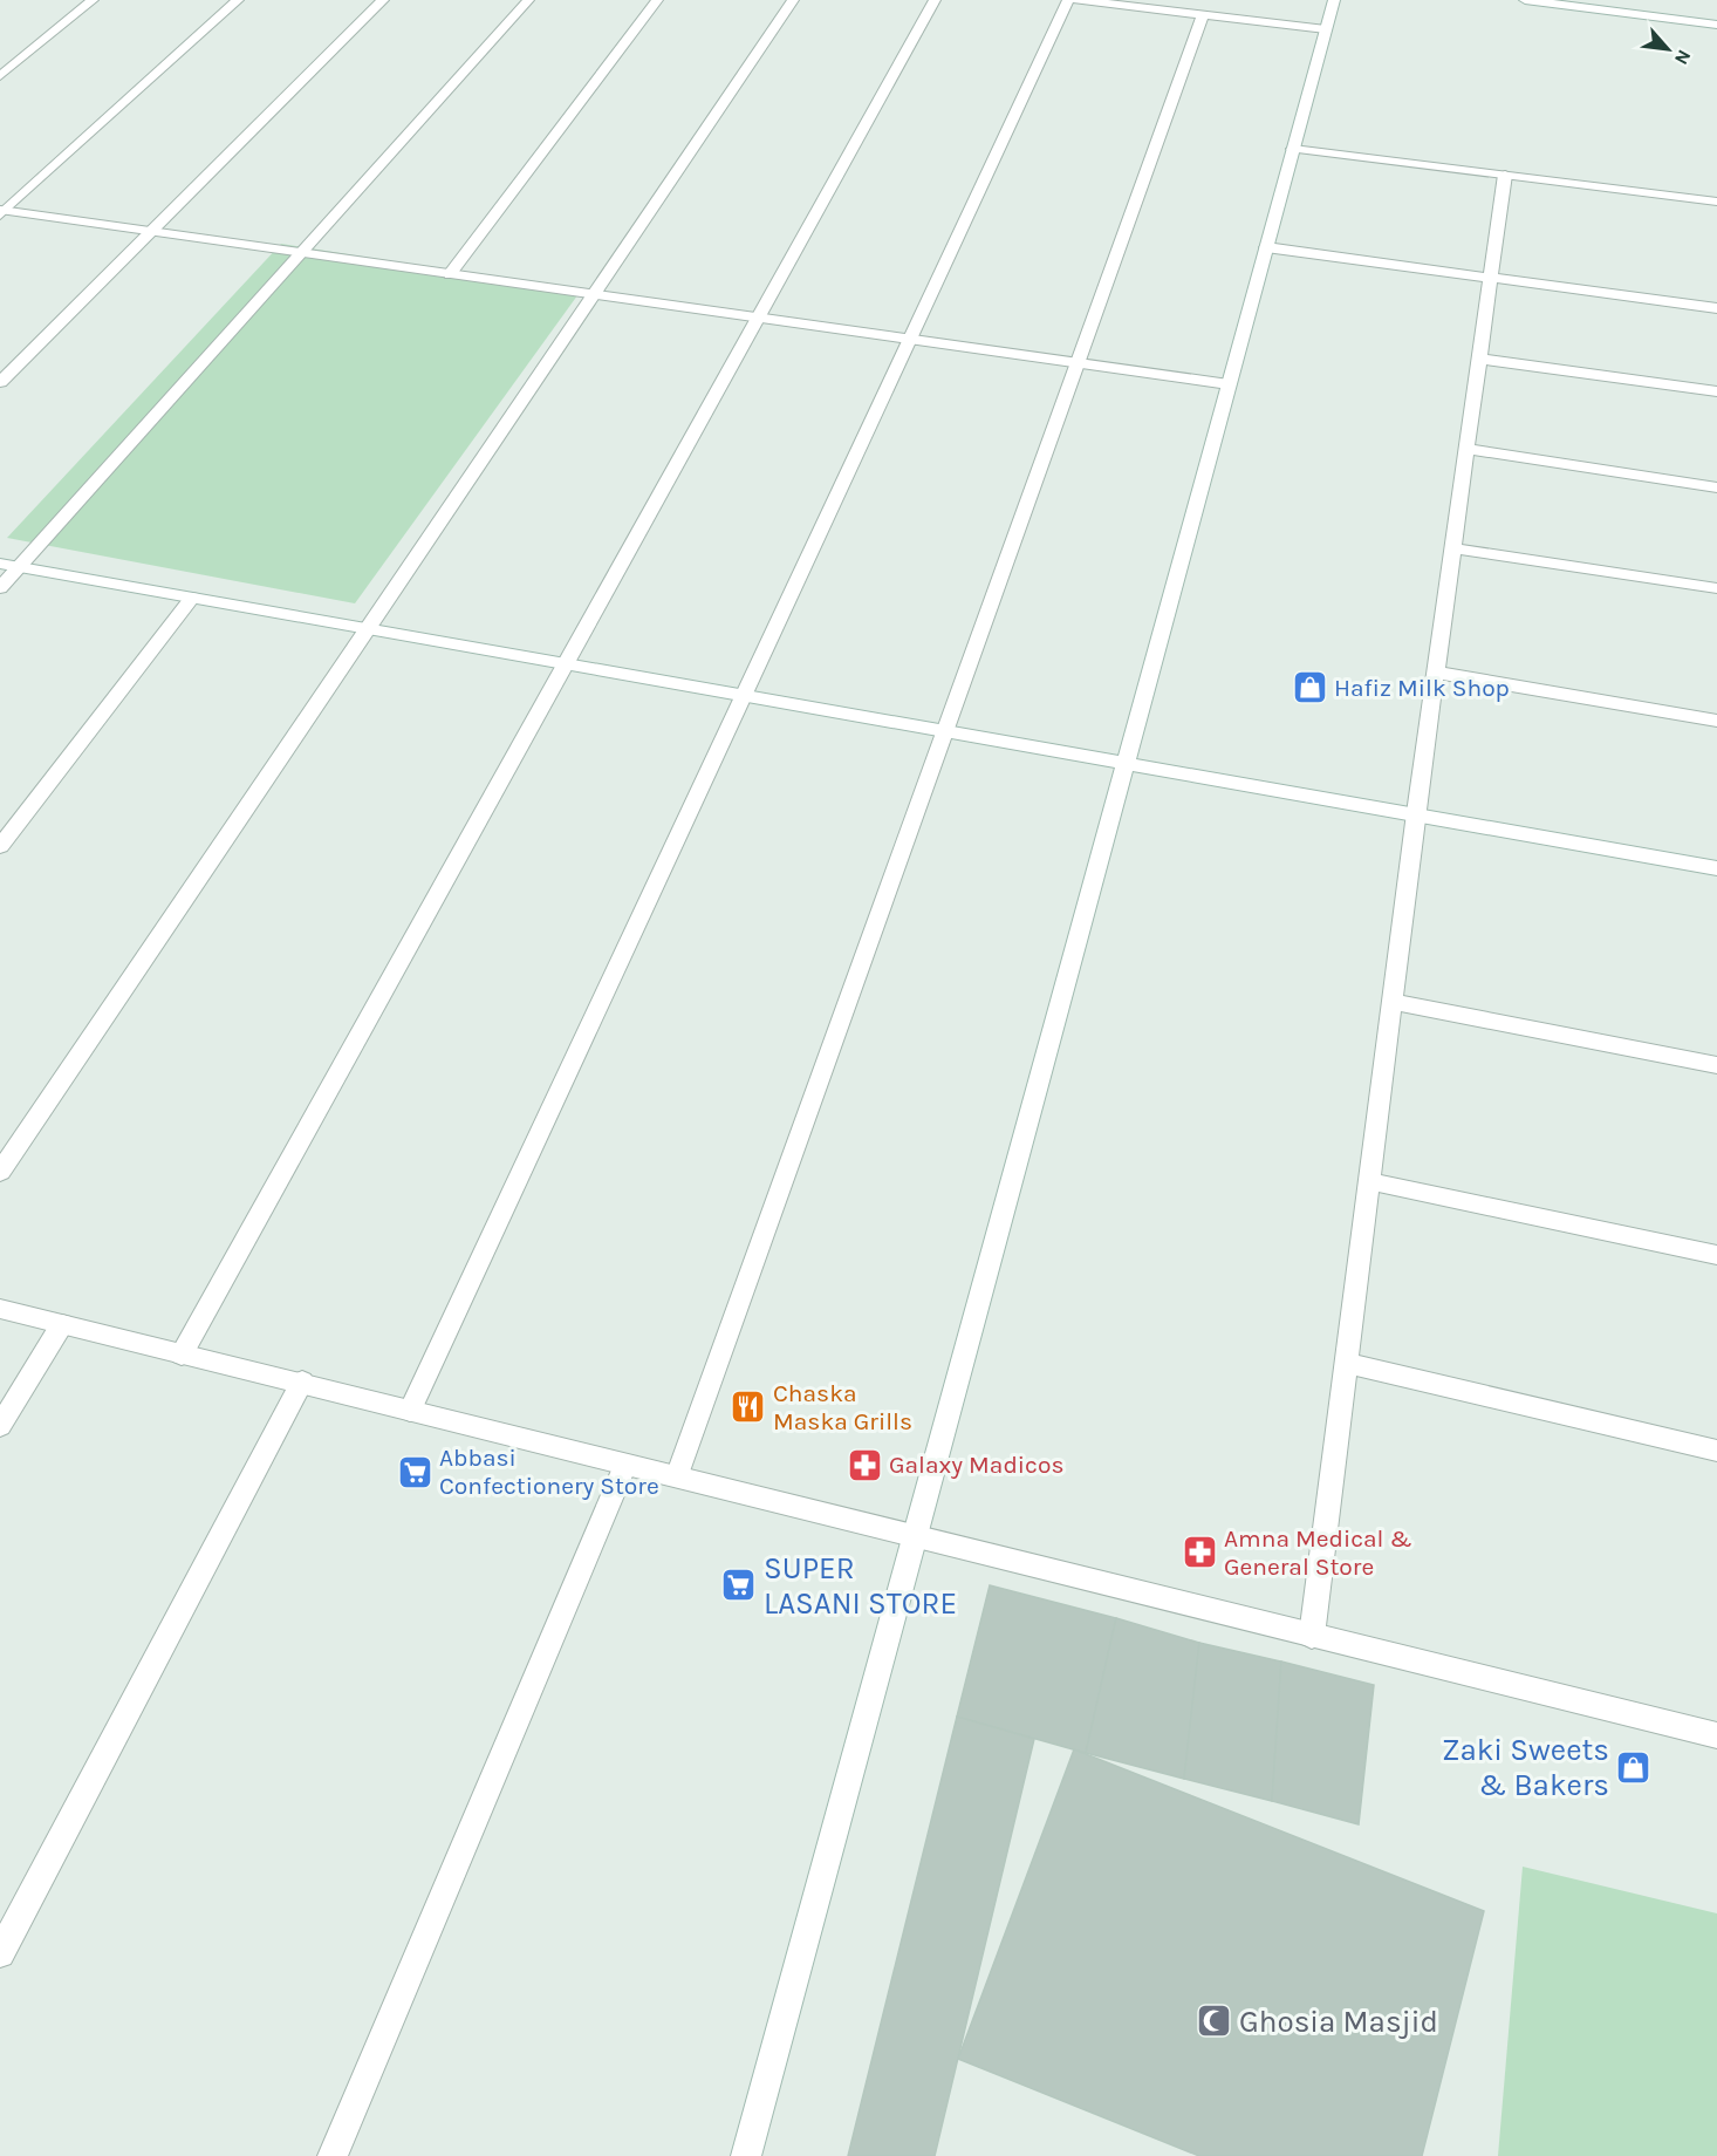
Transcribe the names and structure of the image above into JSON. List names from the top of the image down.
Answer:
{
  "places": {
    "shop": ["Hafiz Milk Shop", "Zaki Sweets & Bakers"],
    "restaurant": ["Chaska Maska Grills"],
    "pharmacy": ["Galaxy Madicos", "Amna Medical & General Store"],
    "supermarket": ["Abbasi Confectionery Store", "SUPER LASANI STORE"],
    "mosque": ["Ghosia Masjid"]
  },
  "north": "bottom right"
}
